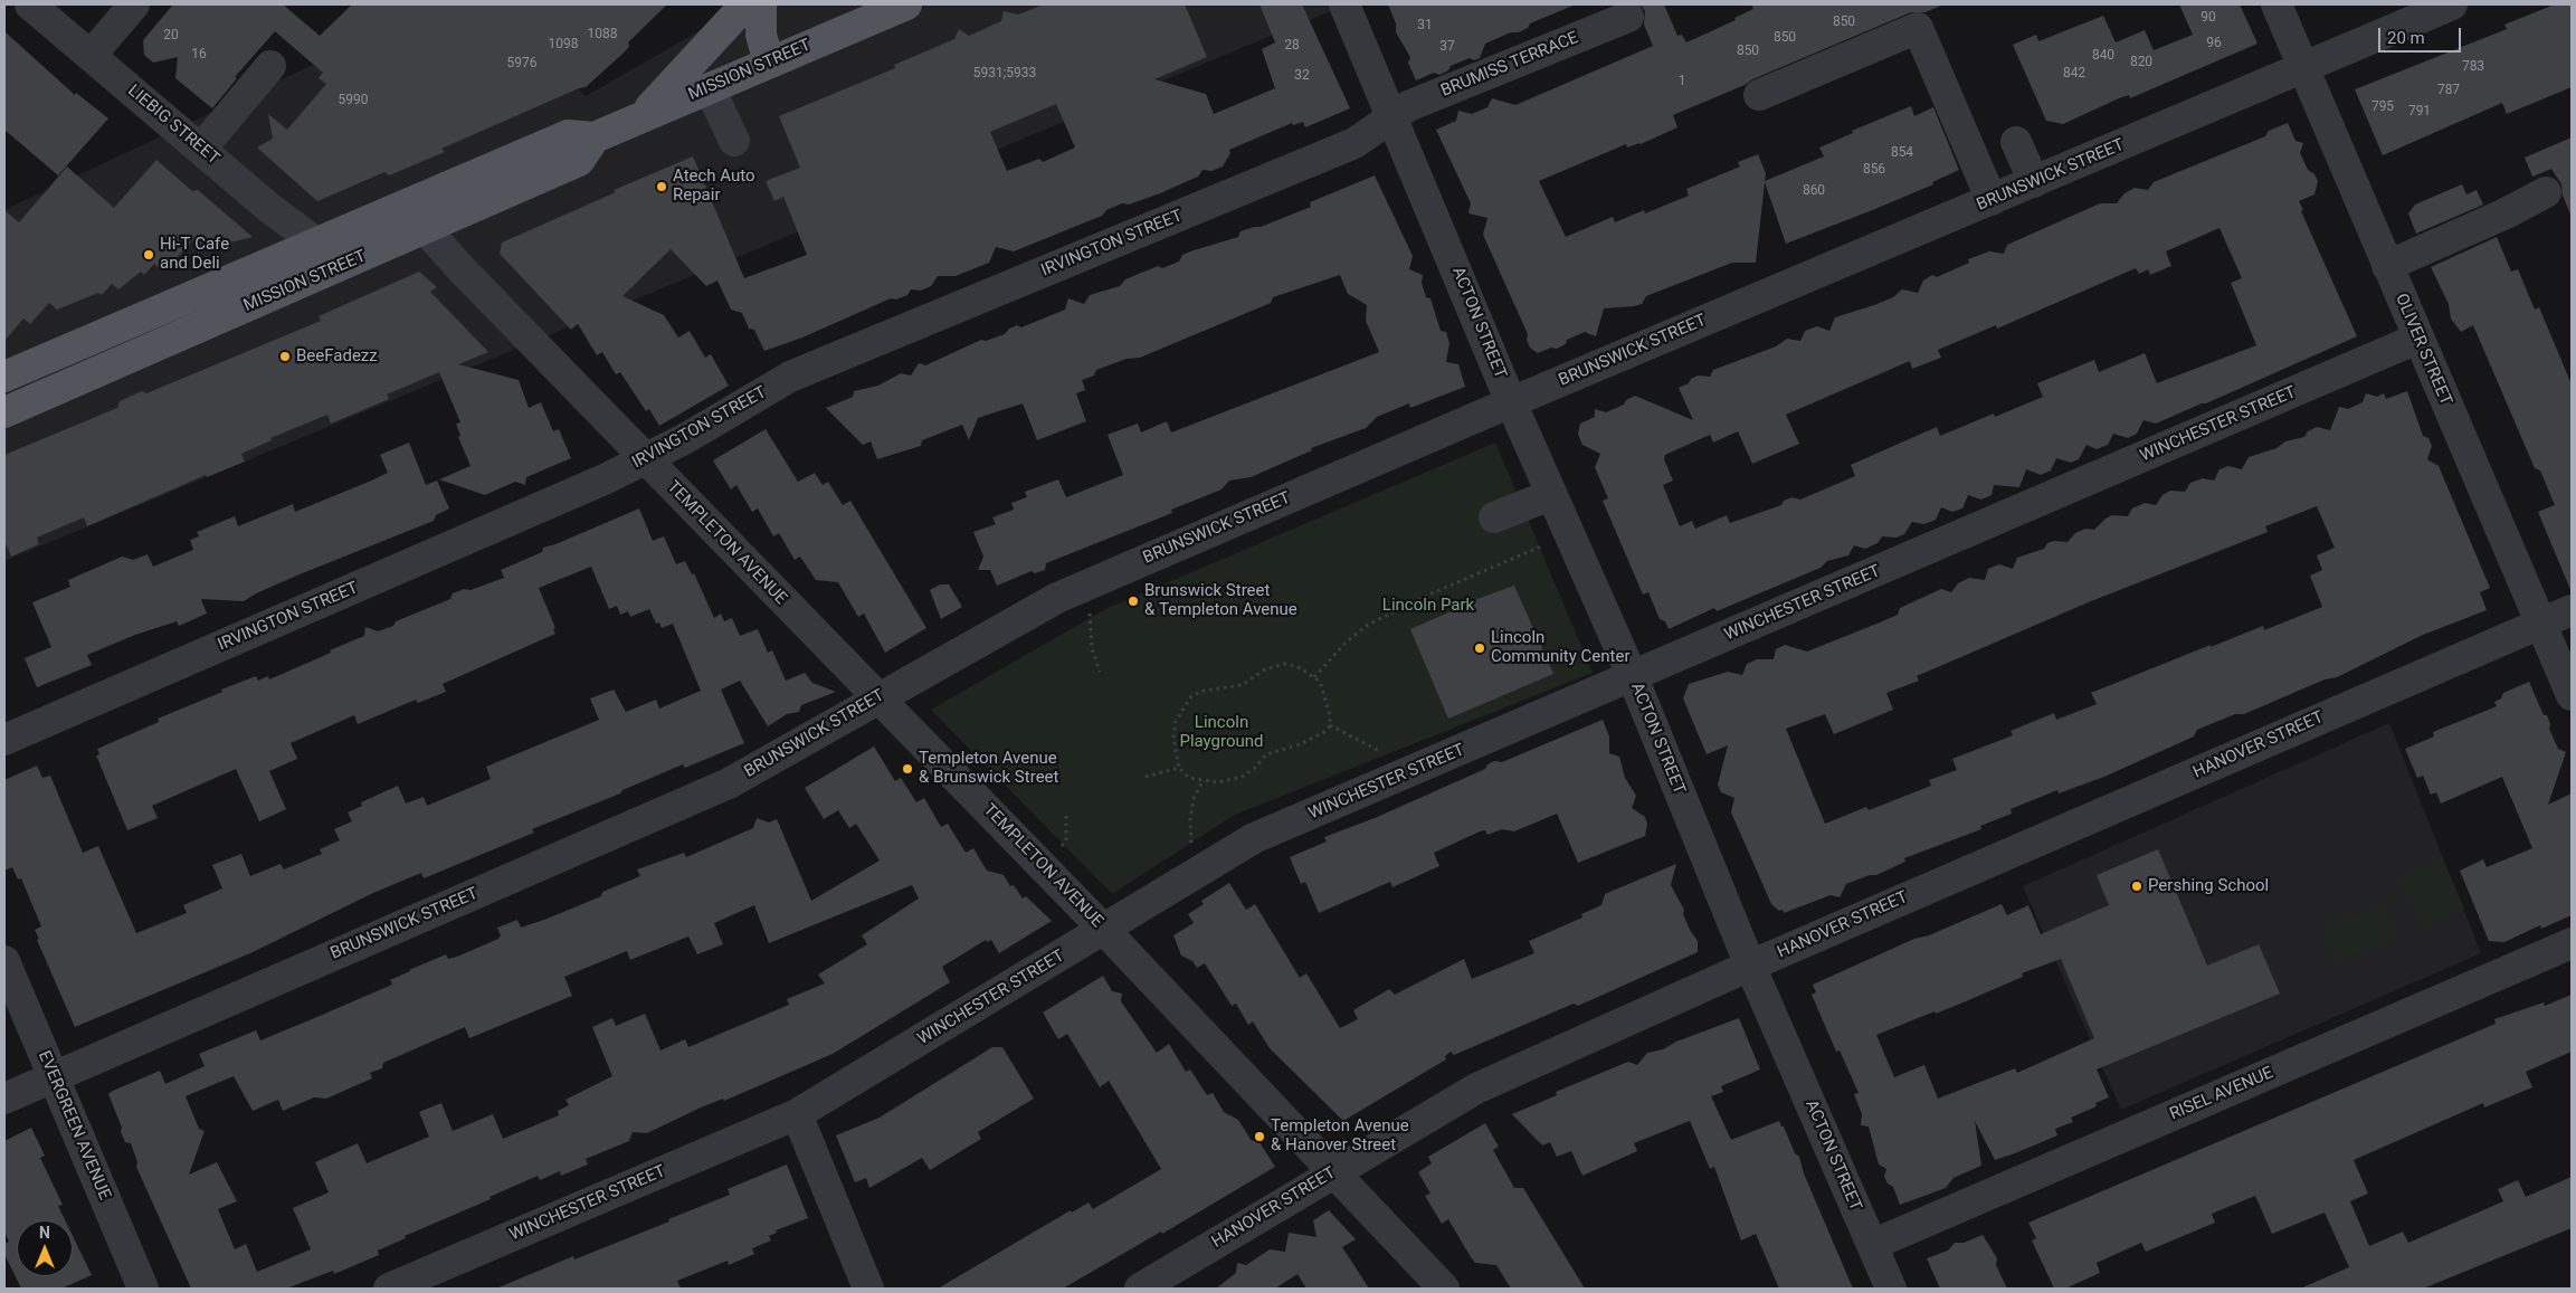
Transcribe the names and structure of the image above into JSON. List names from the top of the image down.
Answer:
{
  "streets": {
    "main road": ["MISSION STREET"],
    "street": [
      "BRUMISS TERRACE",
      "LIEBIG STREET",
      "BRUNSWICK STREET",
      "IRVINGTON STREET",
      "ACTON STREET",
      "OLIVER STREET",
      "WINCHESTER STREET",
      "TEMPLETON AVENUE",
      "HANOVER STREET",
      "RISEL AVENUE",
      "EVERGREEN AVENUE"
    ]
  },
  "crossings": [
    ["BRUMISS TERRACE", "IRVINGTON STREET"],
    ["BRUMISS TERRACE", "ACTON STREET"],
    ["MISSION STREET", "LIEBIG STREET"],
    ["MISSION STREET", "TEMPLETON AVENUE"],
    ["BRUNSWICK STREET", "ACTON STREET"],
    ["BRUNSWICK STREET", "OLIVER STREET"],
    ["BRUNSWICK STREET", "TEMPLETON AVENUE"],
    ["BRUNSWICK STREET", "EVERGREEN AVENUE"],
    ["IRVINGTON STREET", "ACTON STREET"],
    ["IRVINGTON STREET", "TEMPLETON AVENUE"],
    ["ACTON STREET", "WINCHESTER STREET"],
    ["ACTON STREET", "HANOVER STREET"],
    ["ACTON STREET", "RISEL AVENUE"],
    ["OLIVER STREET", "WINCHESTER STREET"],
    ["OLIVER STREET", "HANOVER STREET"],
    ["WINCHESTER STREET", "TEMPLETON AVENUE"],
    ["TEMPLETON AVENUE", "HANOVER STREET"]
  ],
  "parks": ["Lincoln Park", "Lincoln Playground"],
  "places": [
    "Atech Auto Repair",
    "Hi-T Cafe and Deli",
    "BeeFadezz",
    "Brunswick Street & Templeton Avenue",
    "Lincoln Community Center",
    "Templeton Avenue & Brunswick Street",
    "Pershing School",
    "Templeton Avenue & Hanover Street"
  ],
  "house_numbers": [
    "90",
    "850",
    "31",
    "1088",
    "20",
    "850",
    "96",
    "1098",
    "28",
    "37",
    "850",
    "16",
    "840",
    "820",
    "5976",
    "783",
    "5931;5933",
    "842",
    "32",
    "1",
    "787",
    "5990",
    "795",
    "791",
    "854",
    "856",
    "860"
  ],
  "scale_bar": "20 m",
  "north": "top"
}
